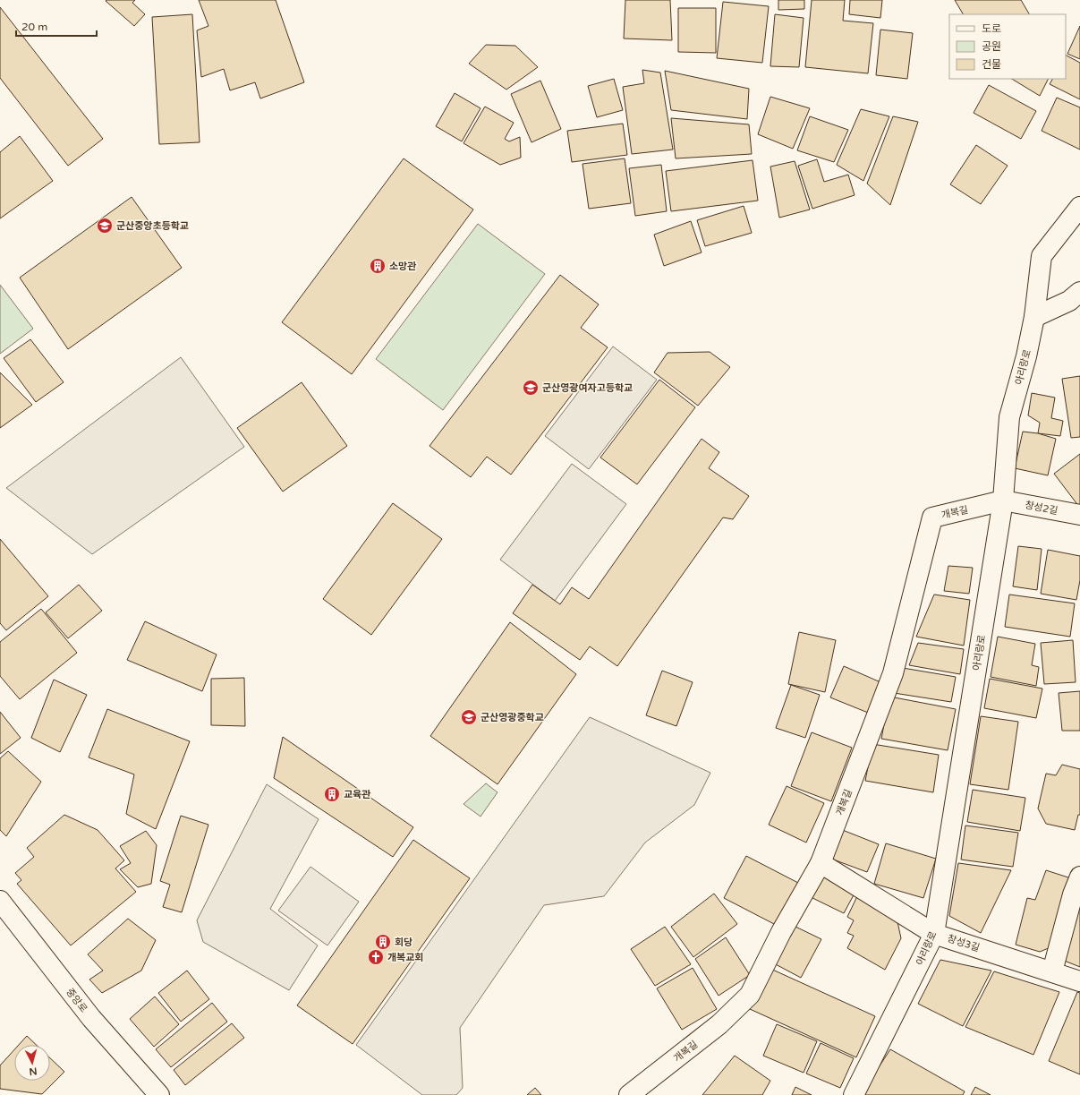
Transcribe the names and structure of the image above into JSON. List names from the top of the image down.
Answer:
{
  "streets": {
    "street": [
      "아리랑로",
      "창성2길",
      "개복길",
      "창성3길",
      "중앙로"
    ]
  },
  "crossings": [
    ["아리랑로", "창성2길"],
    ["아리랑로", "개복길"],
    ["아리랑로", "창성3길"],
    ["창성2길", "개복길"],
    ["개복길", "창성3길"]
  ],
  "places": {
    "school or university": ["군산중앙초등학교", "군산영광여자고등학교", "군산영광중학교"],
    "building": ["소망관", "교육관", "회당"],
    "church": ["개복교회"]
  },
  "legend": ["도로", "공원", "건물"],
  "scale_bar": "20 m",
  "north": "bottom"
}
